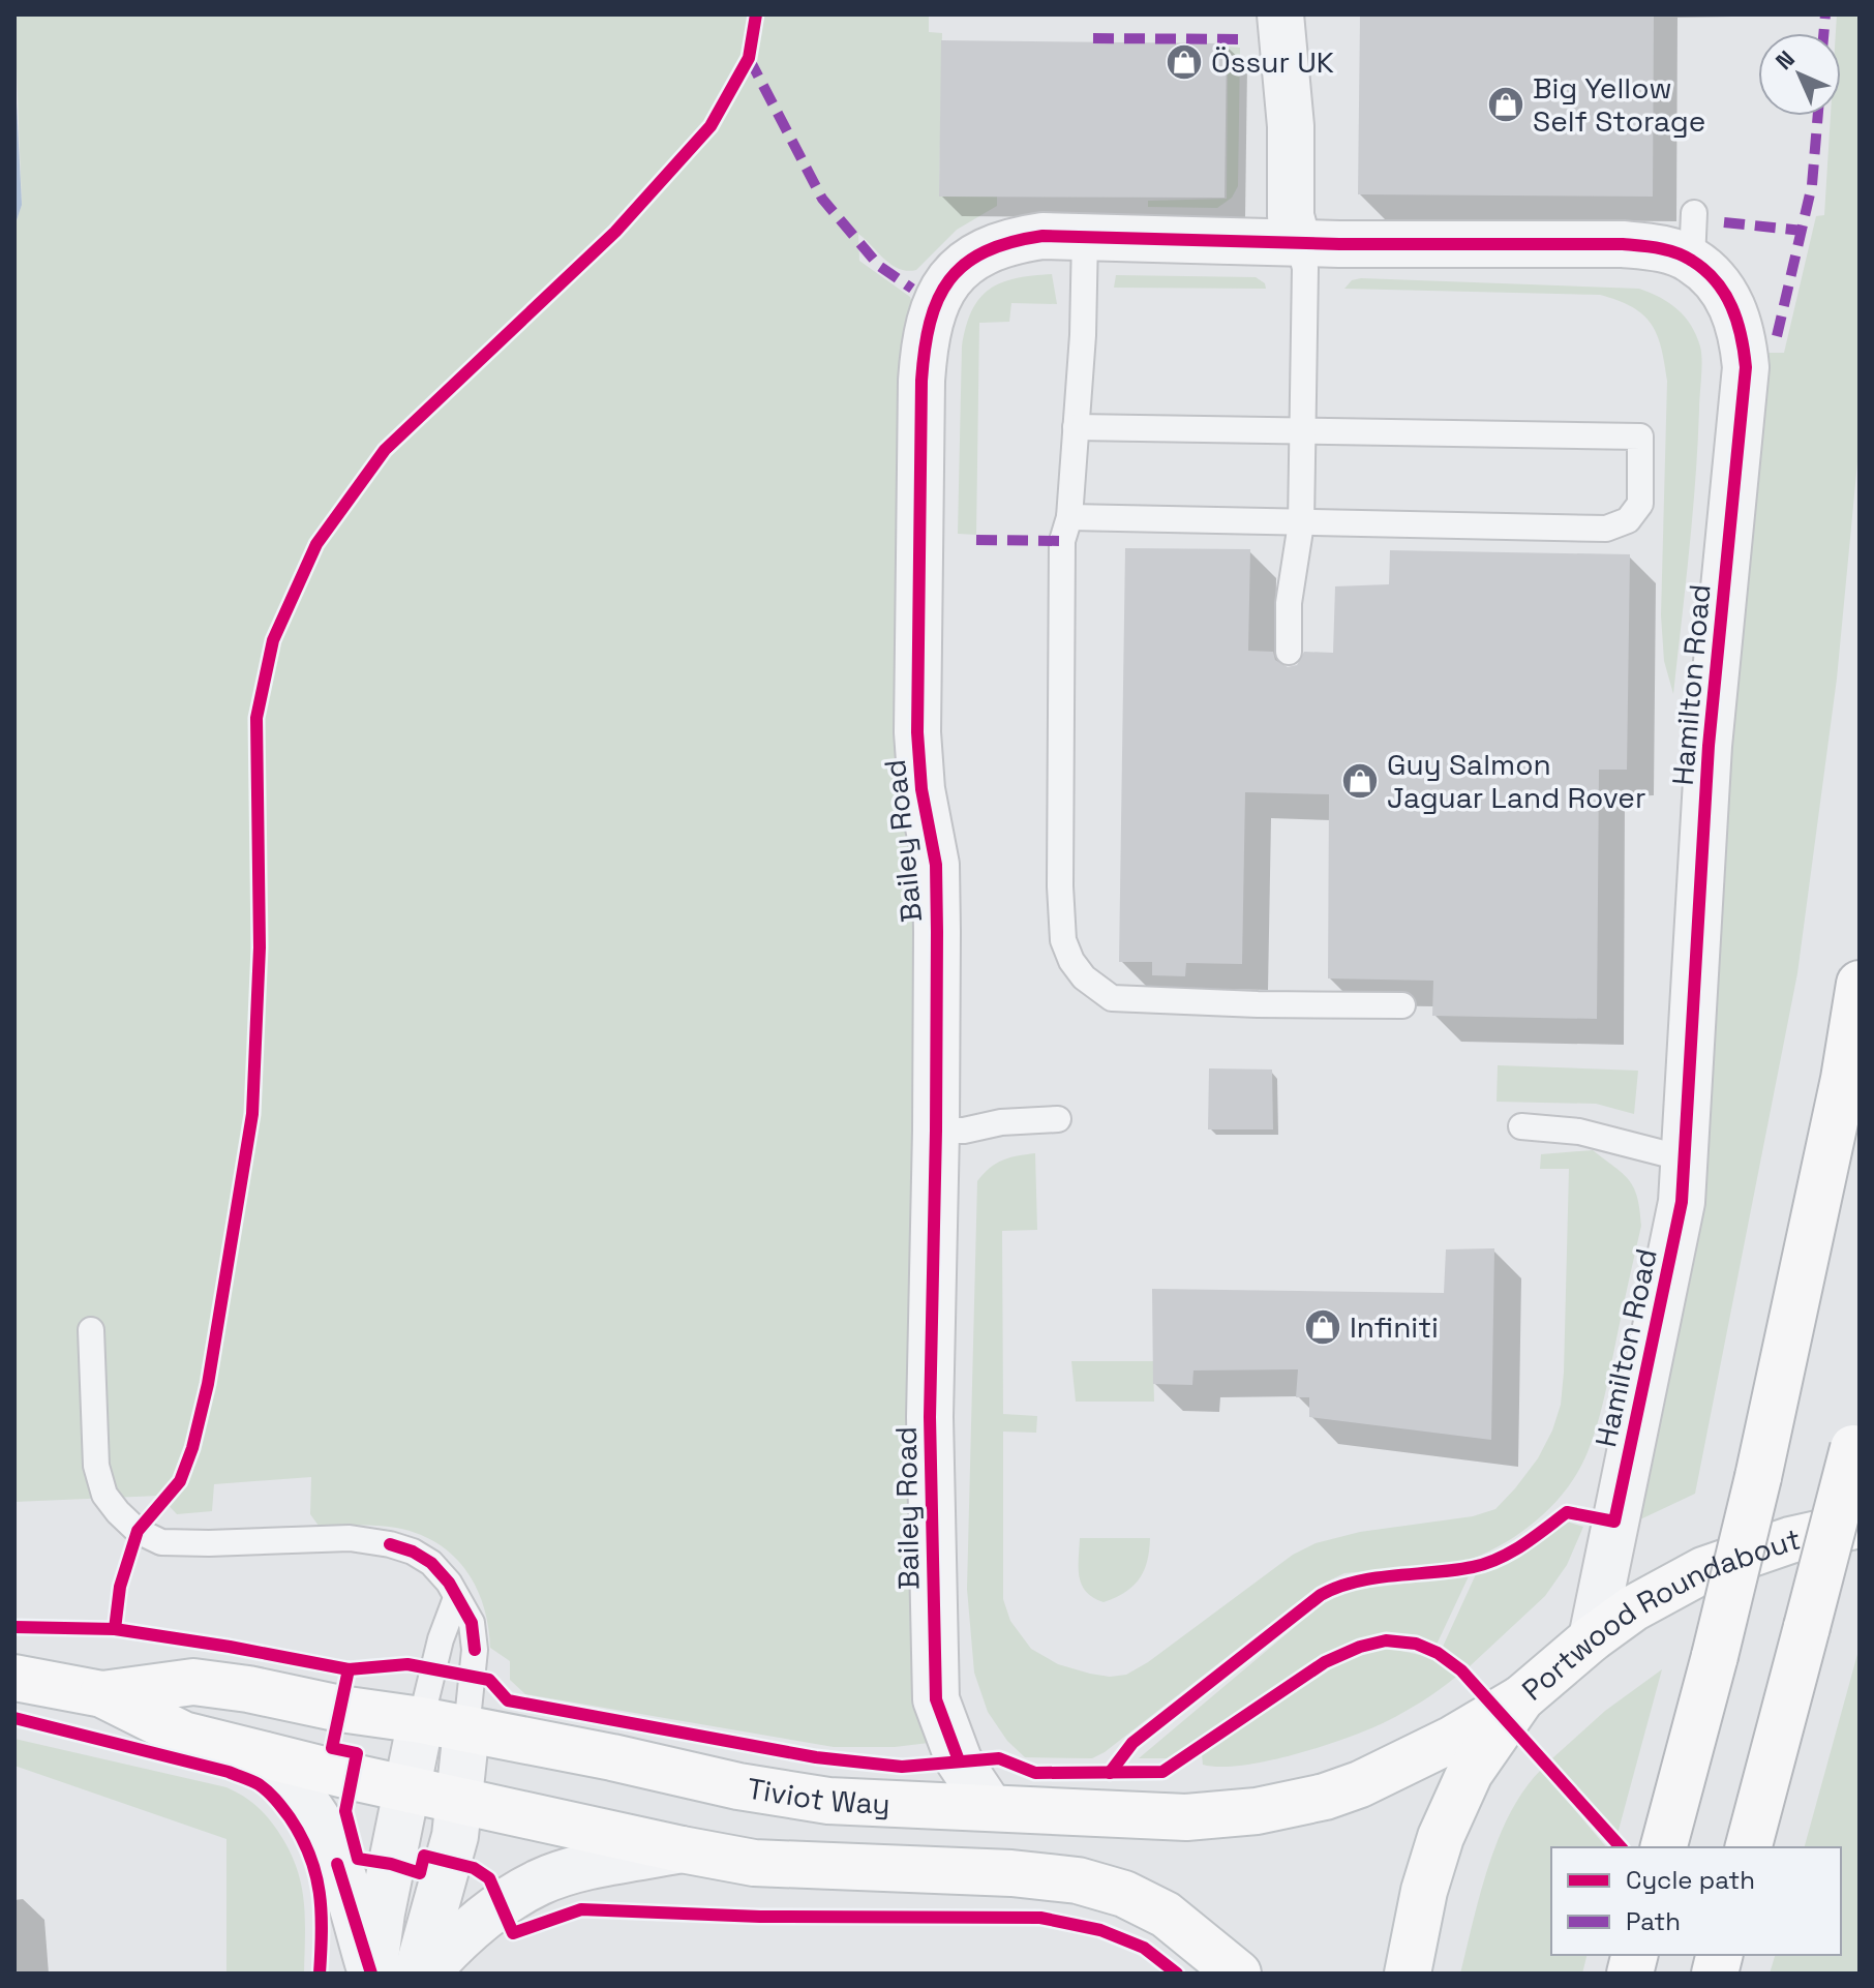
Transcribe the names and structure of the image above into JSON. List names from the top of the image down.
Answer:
{
  "streets": {
    "main road": ["Portwood Roundabout", "Tiviot Way"],
    "street": ["Hamilton Road", "Bailey Road"]
  },
  "crossings": [
    ["Hamilton Road", "Portwood Roundabout"],
    ["Bailey Road", "Tiviot Way"],
    ["Portwood Roundabout", "Tiviot Way"]
  ],
  "places": {
    "shop": [
      "Össur UK",
      "Big Yellow Self Storage",
      "Guy Salmon Jaguar Land Rover",
      "Infiniti"
    ]
  },
  "legend": ["Cycle path", "Path"],
  "north": "top left"
}
